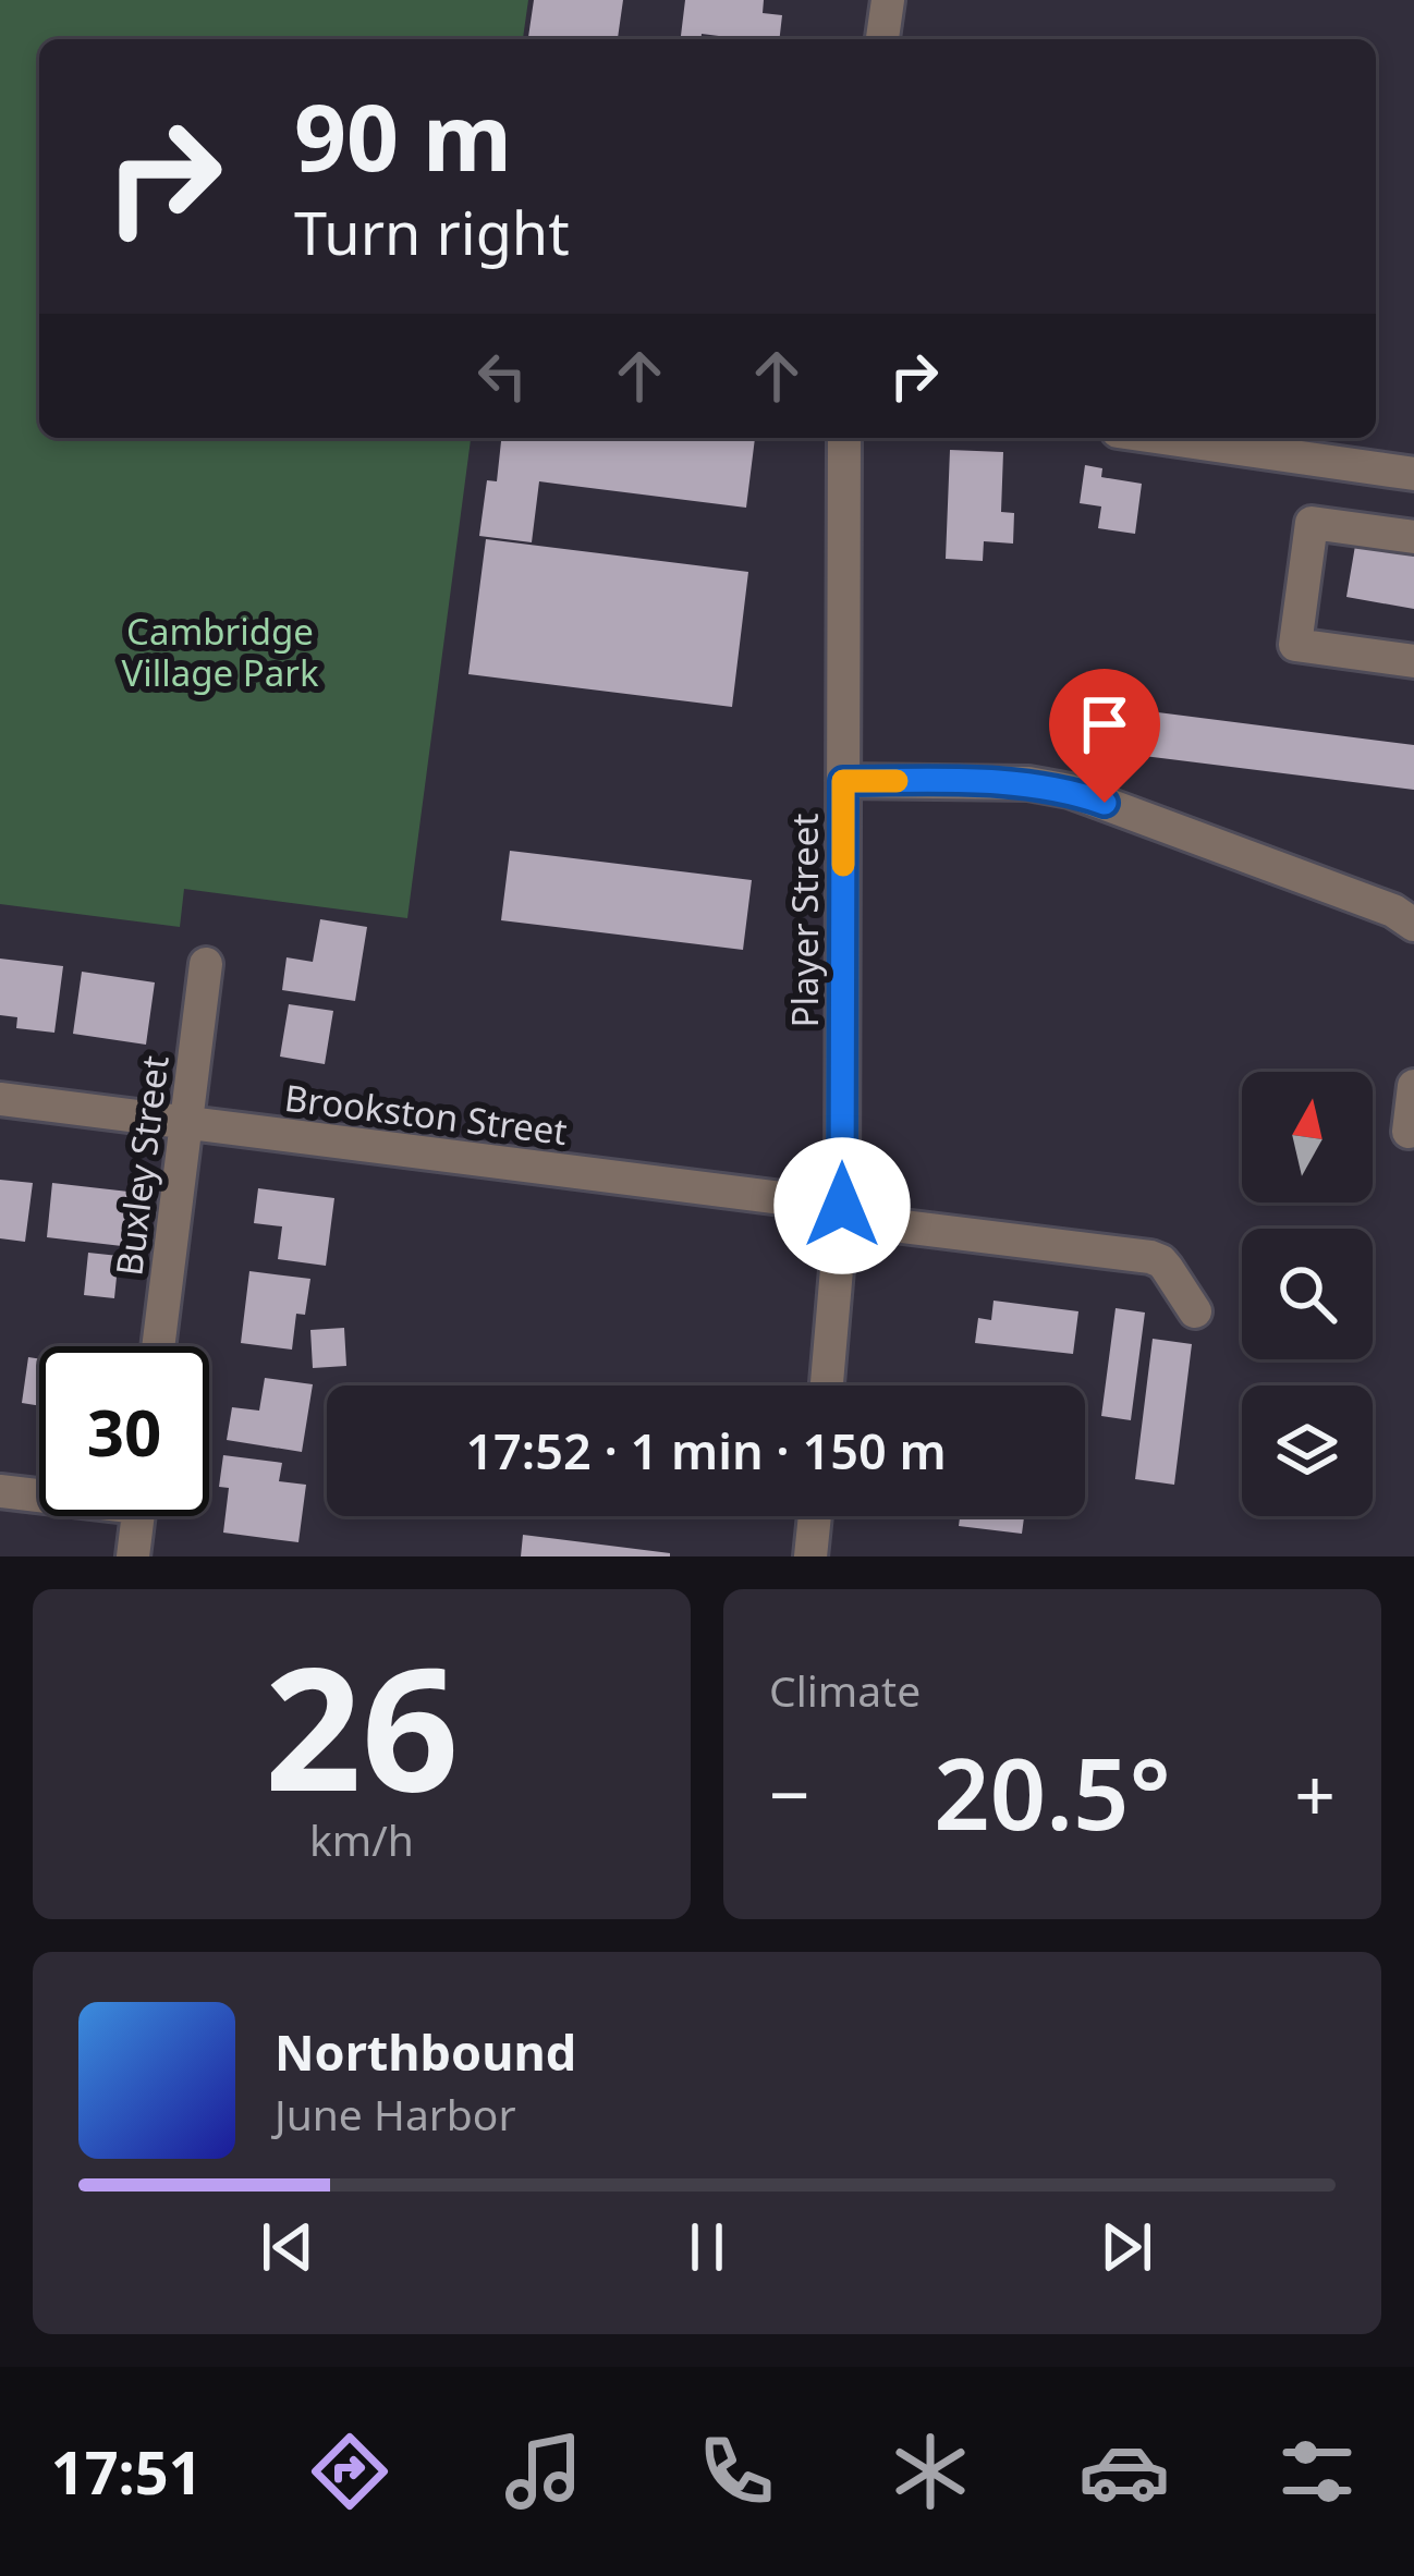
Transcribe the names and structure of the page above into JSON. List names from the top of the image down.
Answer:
{
  "streets": {
    "street": ["Player Street", "Brookston Street", "Buxley Street"]
  },
  "crossings": [
    ["Player Street", "Brookston Street"],
    ["Brookston Street", "Buxley Street"]
  ],
  "parks": ["Cambridge Village Park"],
  "north": "top",
  "page": {
    "turn": ["90 m", "Turn right"],
    "limit": "30",
    "trip": "17:52 · 1 min · 150 m",
    "tile": [
      ["26", "km/h"],
      "Climate"
    ],
    "heat": ["−", "20.5°", "+"],
    "song": ["Northbound", "June Harbor"],
    "tabs": "17:51"
  }
}
